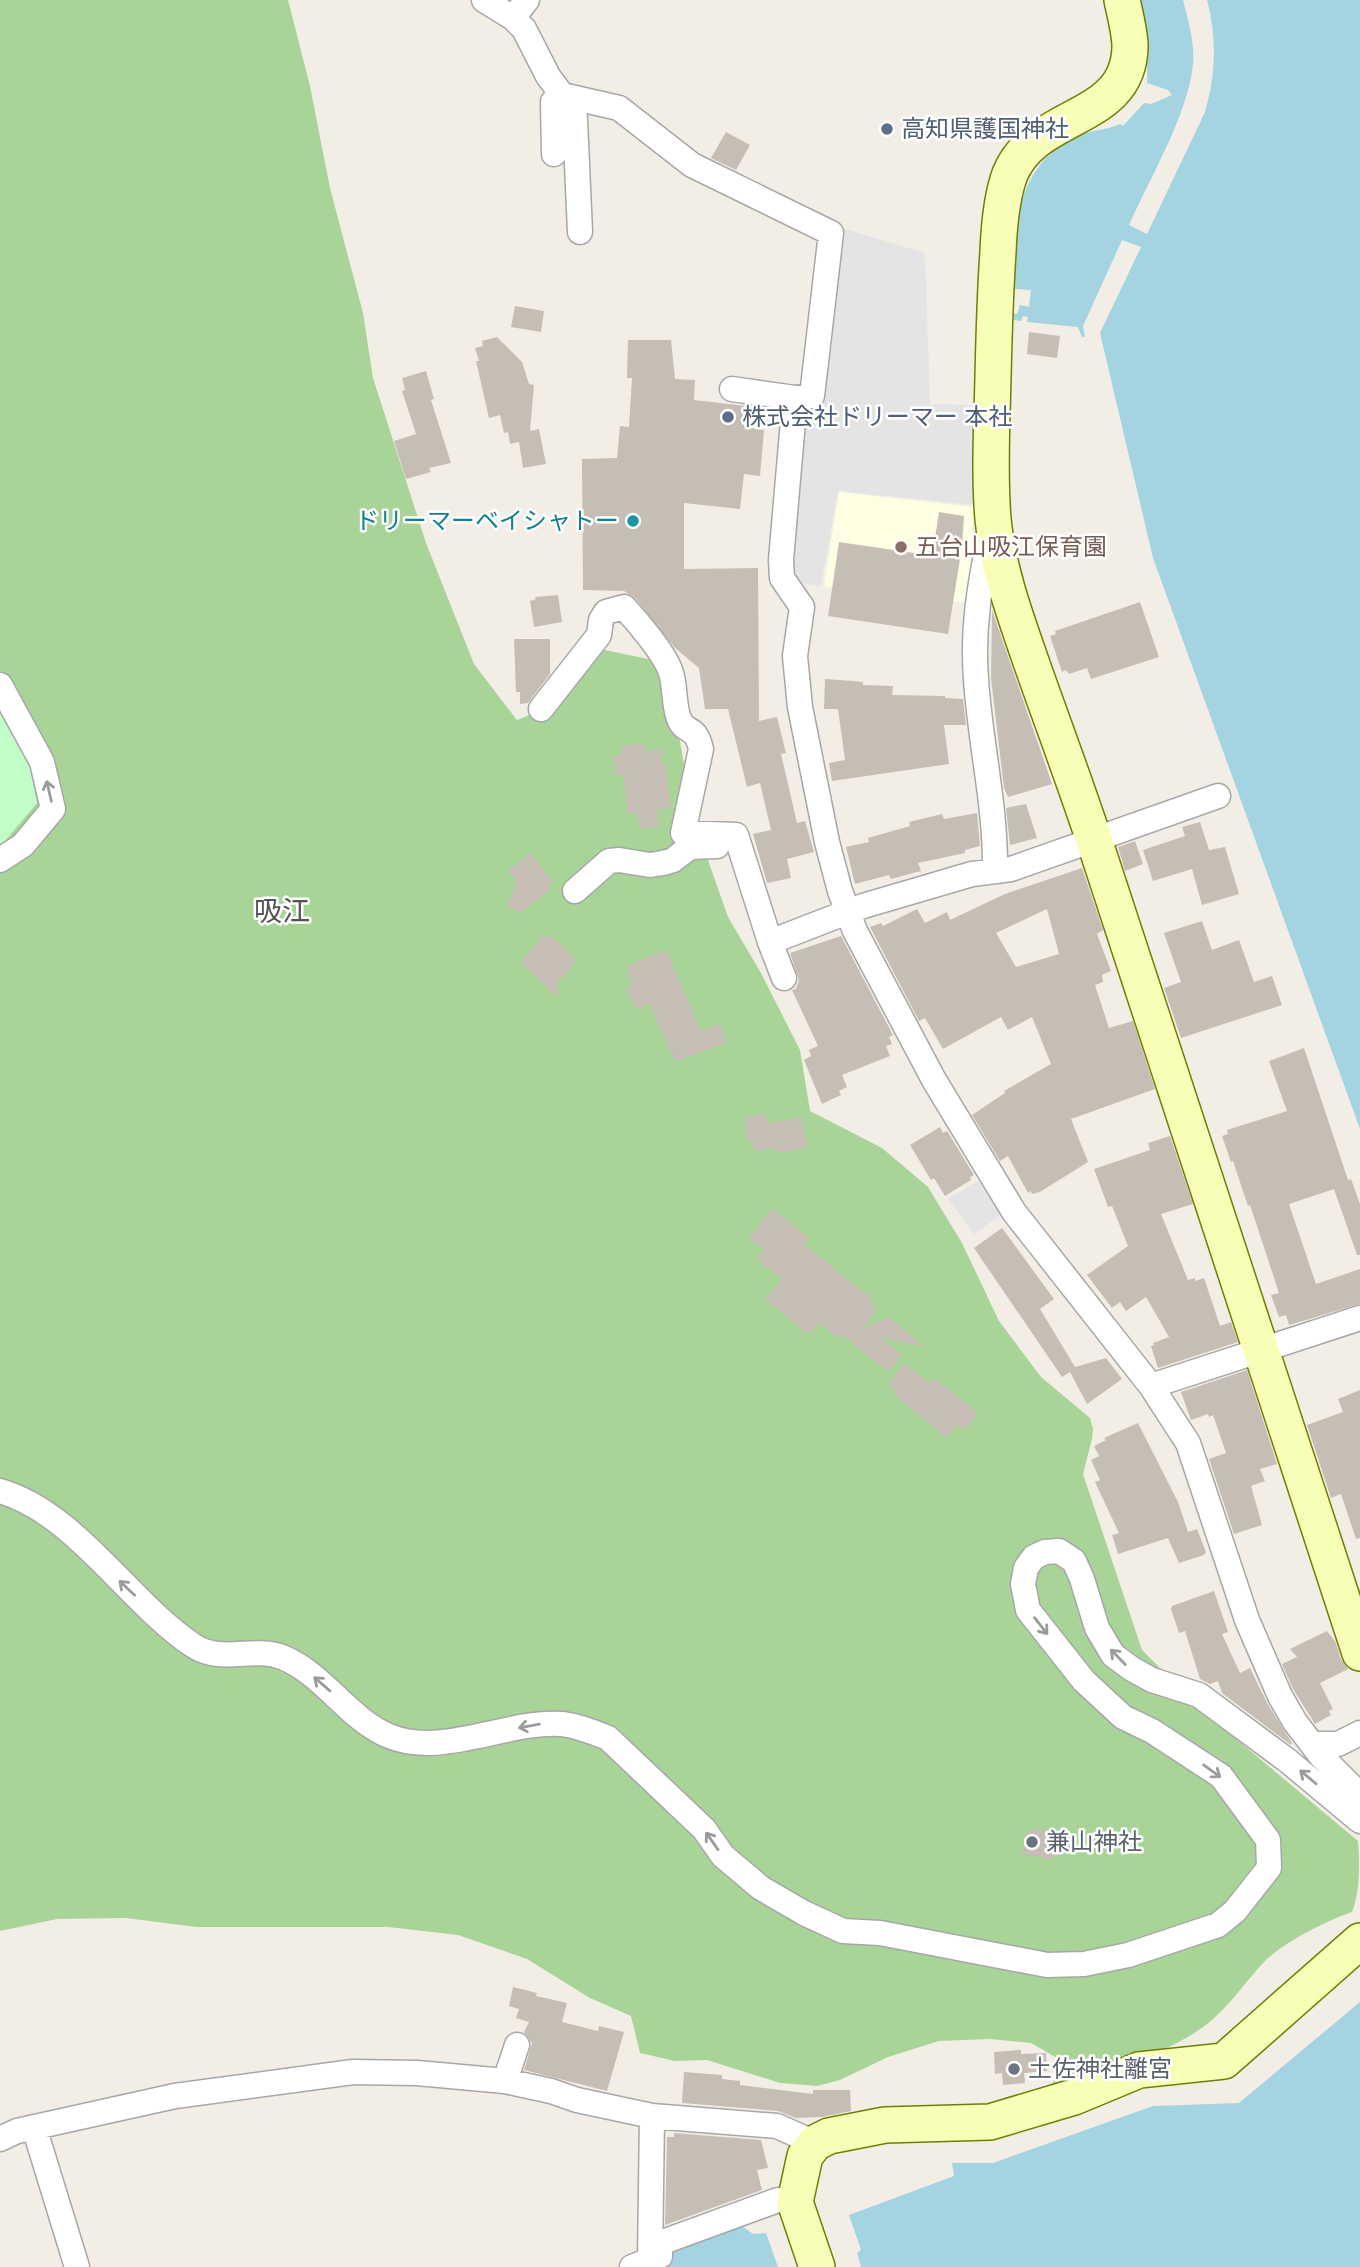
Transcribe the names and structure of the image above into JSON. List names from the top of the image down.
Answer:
{
  "districts": ["吸江"],
  "places": [
    "高知県護国神社",
    "株式会社ドリーマー 本社",
    "ドリーマーベイシャトー",
    "五台山吸江保育園",
    "兼山神社",
    "土佐神社離宮"
  ]
}
